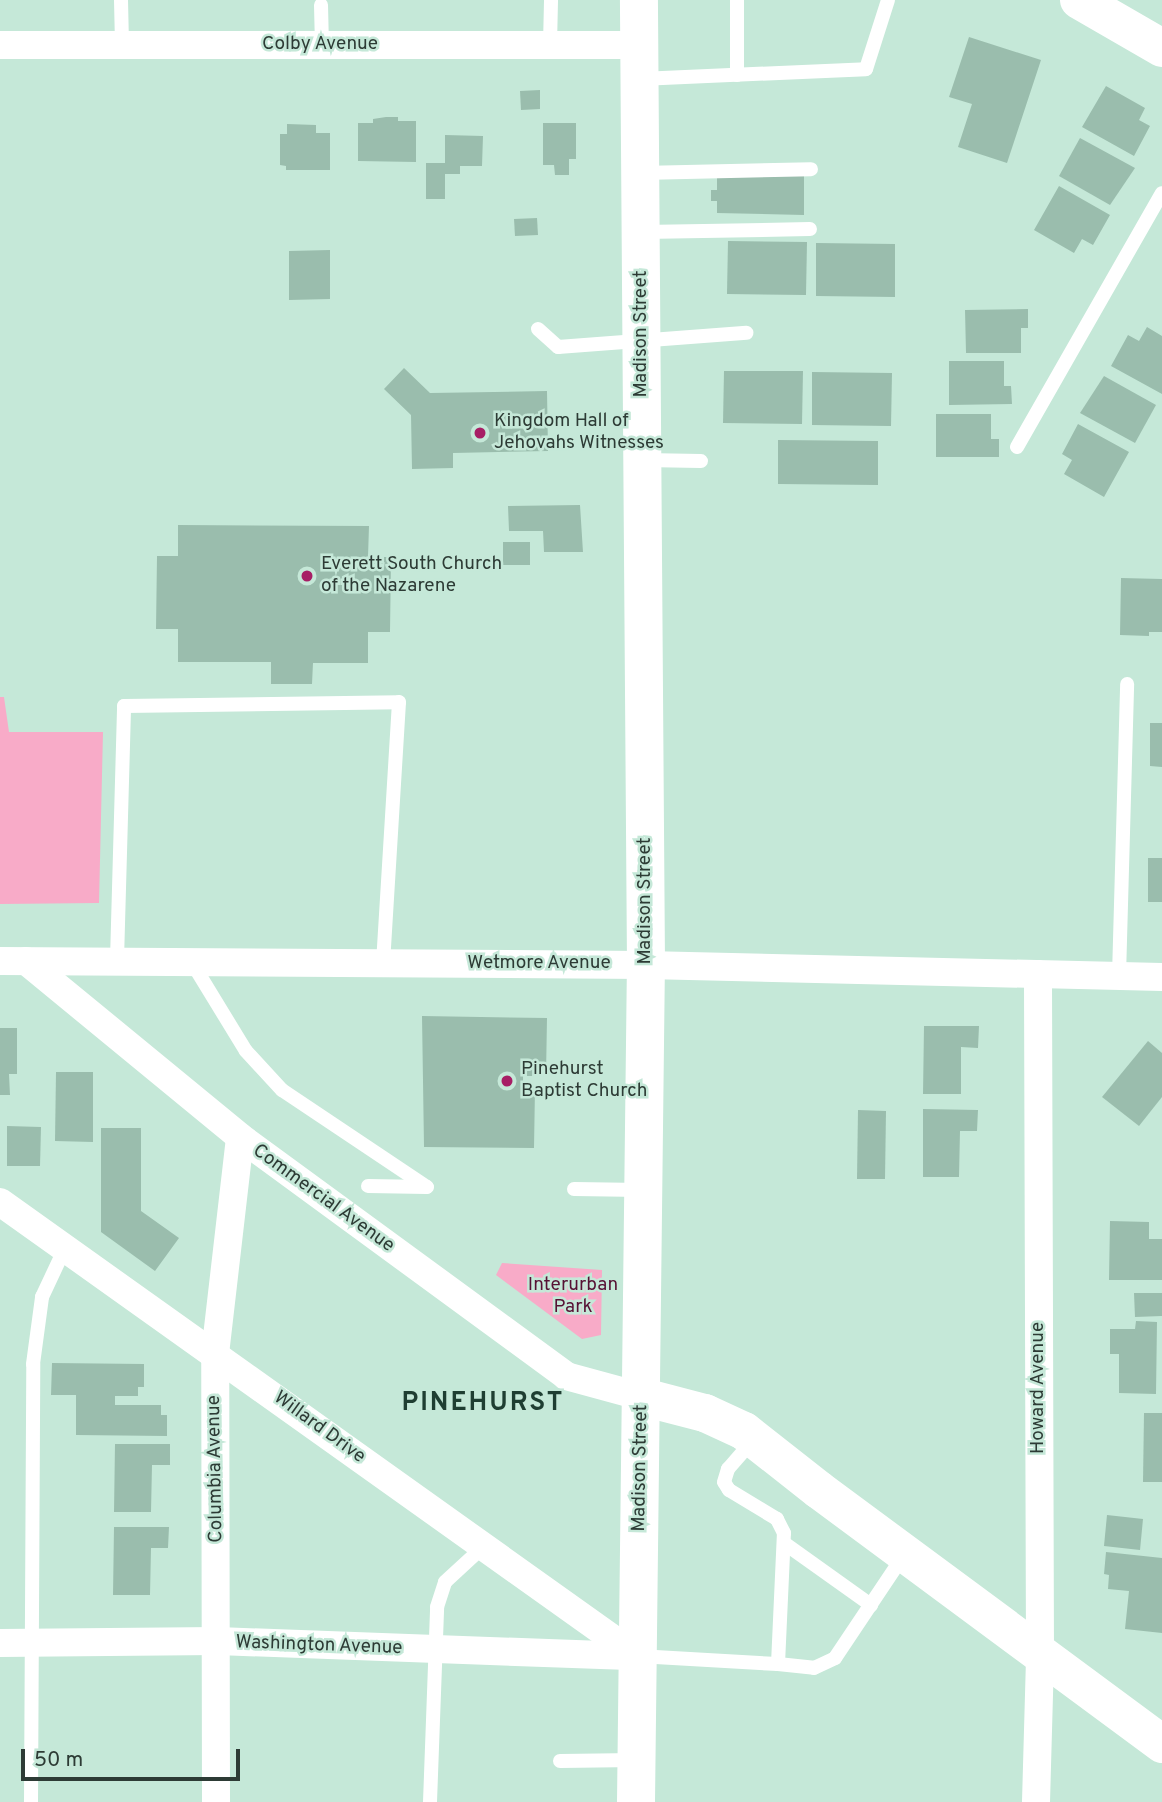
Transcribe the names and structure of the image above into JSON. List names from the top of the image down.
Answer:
{
  "streets": {
    "street": [
      "Colby Avenue",
      "Madison Street",
      "Wetmore Avenue",
      "Commercial Avenue",
      "Howard Avenue",
      "Willard Drive",
      "Columbia Avenue",
      "Washington Avenue"
    ]
  },
  "crossings": [
    ["Colby Avenue", "Madison Street"],
    ["Madison Street", "Wetmore Avenue"],
    ["Madison Street", "Commercial Avenue"],
    ["Madison Street", "Willard Drive"],
    ["Madison Street", "Washington Avenue"],
    ["Wetmore Avenue", "Commercial Avenue"],
    ["Wetmore Avenue", "Howard Avenue"],
    ["Commercial Avenue", "Columbia Avenue"],
    ["Willard Drive", "Columbia Avenue"],
    ["Willard Drive", "Washington Avenue"],
    ["Columbia Avenue", "Washington Avenue"]
  ],
  "districts": ["PINEHURST"],
  "parks": ["Interurban Park"],
  "places": ["Kingdom Hall of Jehovahs Witnesses", "Everett South Church of the Nazarene", "Pinehurst Baptist Church"],
  "scale_bar": "50 m"
}
